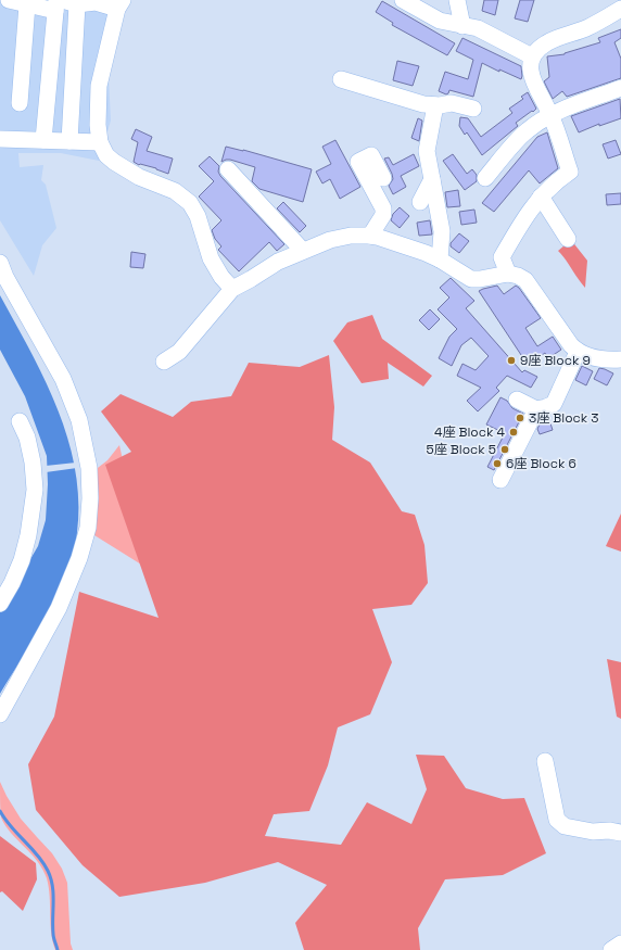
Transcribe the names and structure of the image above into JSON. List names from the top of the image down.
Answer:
{
  "places": [
    "9座 Block 9",
    "3座 Block 3",
    "4座 Block 4",
    "5座 Block 5",
    "6座 Block 6"
  ]
}
